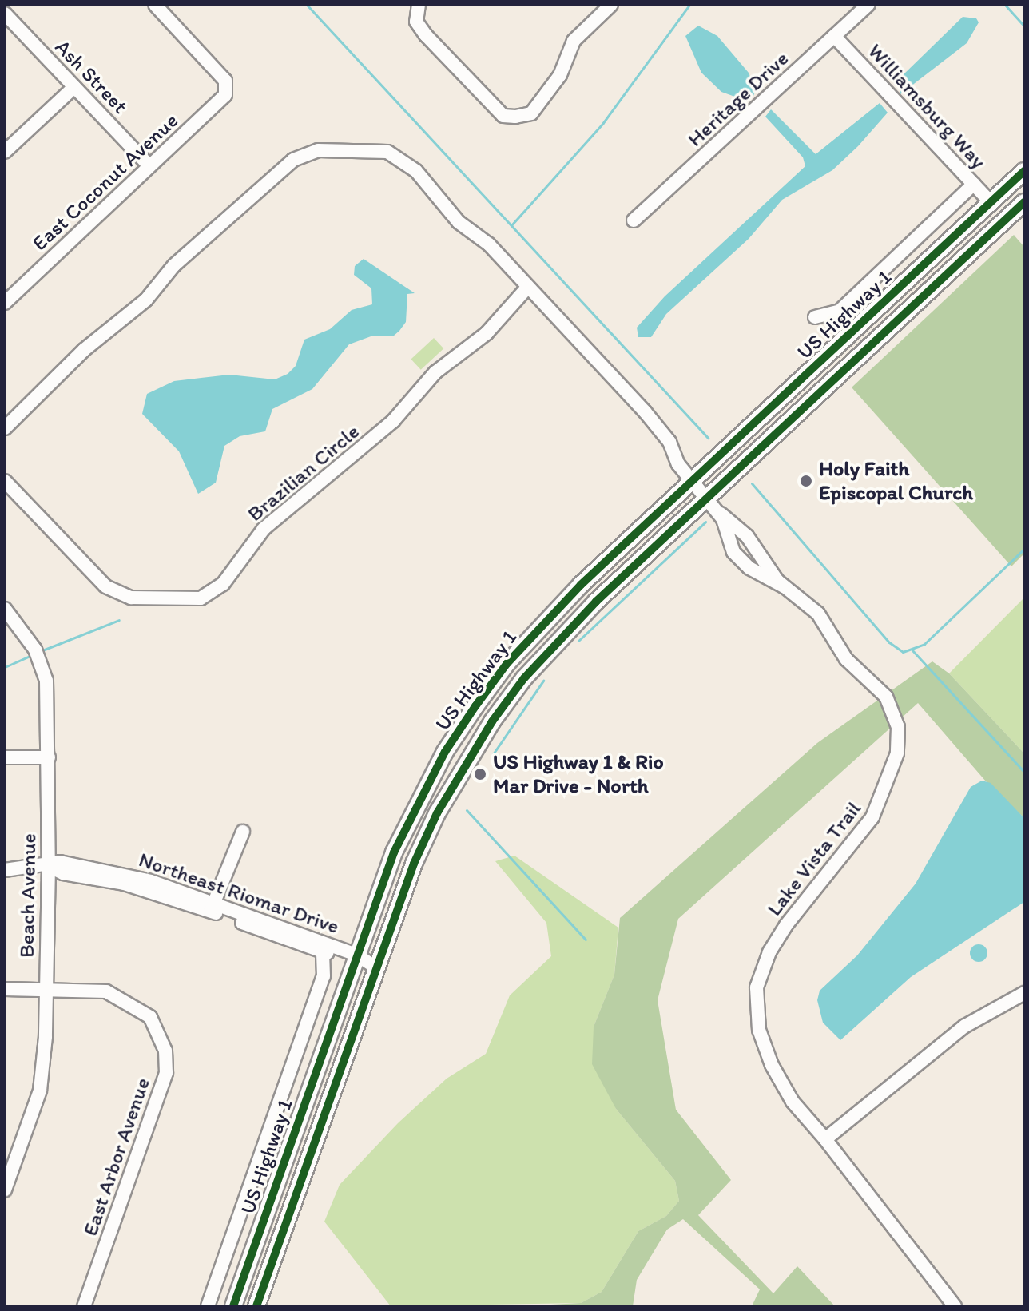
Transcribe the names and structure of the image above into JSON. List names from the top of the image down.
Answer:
{
  "streets": {
    "main road": ["US Highway 1"],
    "street": [
      "Ash Street",
      "Heritage Drive",
      "Williamsburg Way",
      "East Coconut Avenue",
      "Brazilian Circle",
      "Lake Vista Trail",
      "Northeast Riomar Drive",
      "Beach Avenue",
      "East Arbor Avenue"
    ]
  },
  "crossings": [
    ["Ash Street", "East Coconut Avenue"],
    ["Heritage Drive", "Williamsburg Way"],
    ["Williamsburg Way", "US Highway 1"],
    ["US Highway 1", "Lake Vista Trail"],
    ["US Highway 1", "Northeast Riomar Drive"],
    ["Northeast Riomar Drive", "Beach Avenue"],
    ["Beach Avenue", "East Arbor Avenue"]
  ],
  "places": ["Holy Faith Episcopal Church", "US Highway 1 & Rio Mar Drive - North"]
}
